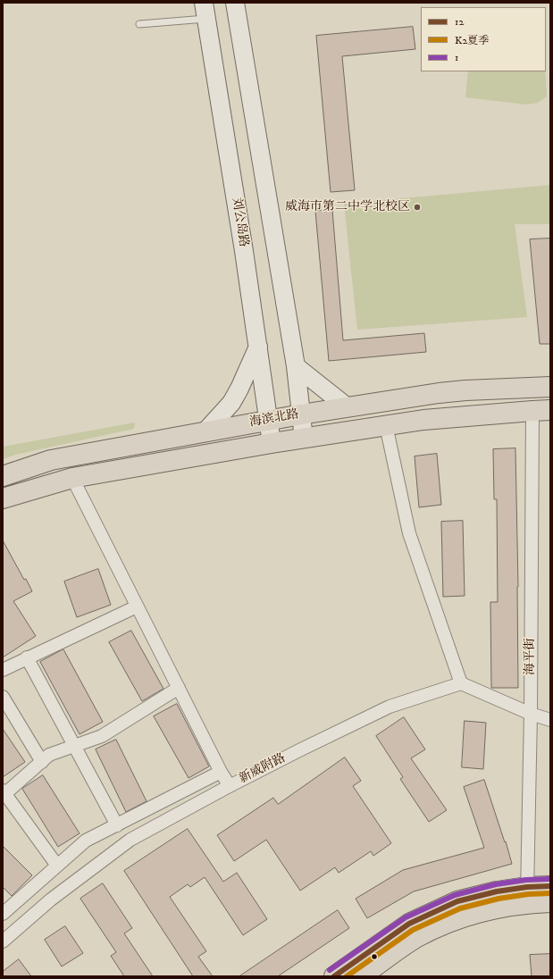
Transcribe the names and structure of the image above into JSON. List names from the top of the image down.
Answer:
{
  "streets": {
    "main road": ["刘公岛路", "海滨北路"],
    "street": ["海平街", "新威附路"]
  },
  "crossings": [
    ["刘公岛路", "海滨北路"],
    ["海滨北路", "海平街"]
  ],
  "places": ["威海市第二中学北校区"],
  "lines": ["transit line 1", "transit line 12", "transit line K2夏季"],
  "legend": ["12", "K2夏季", "1"]
}
